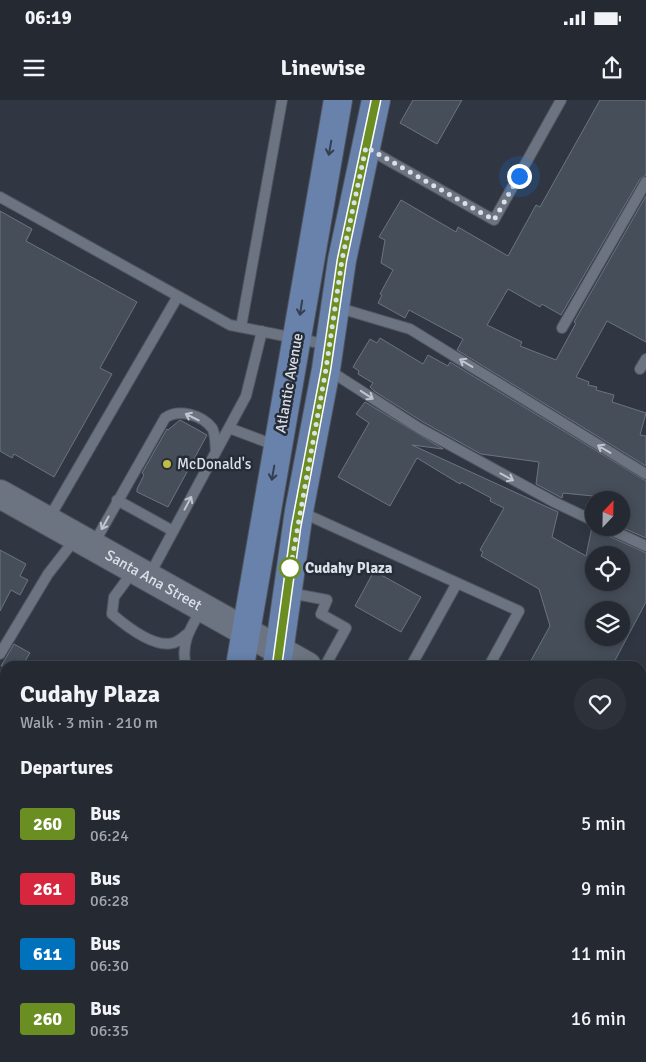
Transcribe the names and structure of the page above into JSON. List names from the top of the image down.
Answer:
{
  "streets": {
    "main road": ["Atlantic Avenue"],
    "street": ["Santa Ana Street"]
  },
  "crossings": [
    ["Atlantic Avenue", "Santa Ana Street"]
  ],
  "places": ["McDonald's", "Cudahy Plaza"],
  "lines": ["bus line 260"],
  "north": "top",
  "page": {
    "status": "06:19",
    "header": "Linewise",
    "heading": [
      ["Cudahy Plaza", "Walk · 3 min · 210 m"],
      "Departures"
    ],
    "list": [
      {
        "mark": "260",
        "name": "Bus",
        "note": "06:24",
        "value": "5 min"
      },
      {
        "mark": "261",
        "name": "Bus",
        "note": "06:28",
        "value": "9 min"
      },
      {
        "mark": "611",
        "name": "Bus",
        "note": "06:30",
        "value": "11 min"
      },
      {
        "mark": "260",
        "name": "Bus",
        "note": "06:35",
        "value": "16 min"
      }
    ]
  }
}
